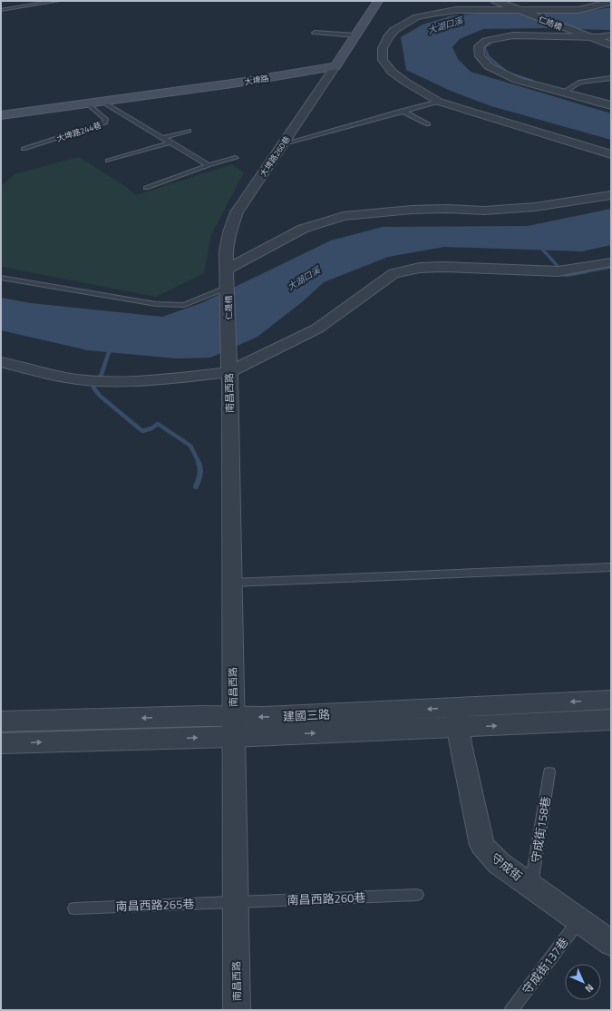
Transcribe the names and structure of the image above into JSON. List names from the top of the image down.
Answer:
{
  "streets": {
    "main road": ["大埤路"],
    "street": [
      "仁皓橋",
      "大埤路260巷",
      "仁晟橋",
      "南昌西路",
      "建國三路",
      "守成街"
    ],
    "lane": [
      "大埤路244巷",
      "守成街158巷",
      "南昌西路260巷",
      "南昌西路265巷",
      "守成街137巷"
    ]
  },
  "crossings": [
    ["大埤路", "大埤路244巷"],
    ["大埤路", "大埤路260巷"],
    ["大埤路260巷", "仁晟橋"],
    ["仁晟橋", "南昌西路"],
    ["南昌西路", "建國三路"],
    ["南昌西路", "南昌西路260巷"],
    ["南昌西路", "南昌西路265巷"],
    ["建國三路", "守成街"],
    ["守成街158巷", "守成街"],
    ["守成街", "守成街137巷"],
    ["南昌西路260巷", "南昌西路265巷"]
  ],
  "water": ["大湖口溪"],
  "north": "bottom right"
}
